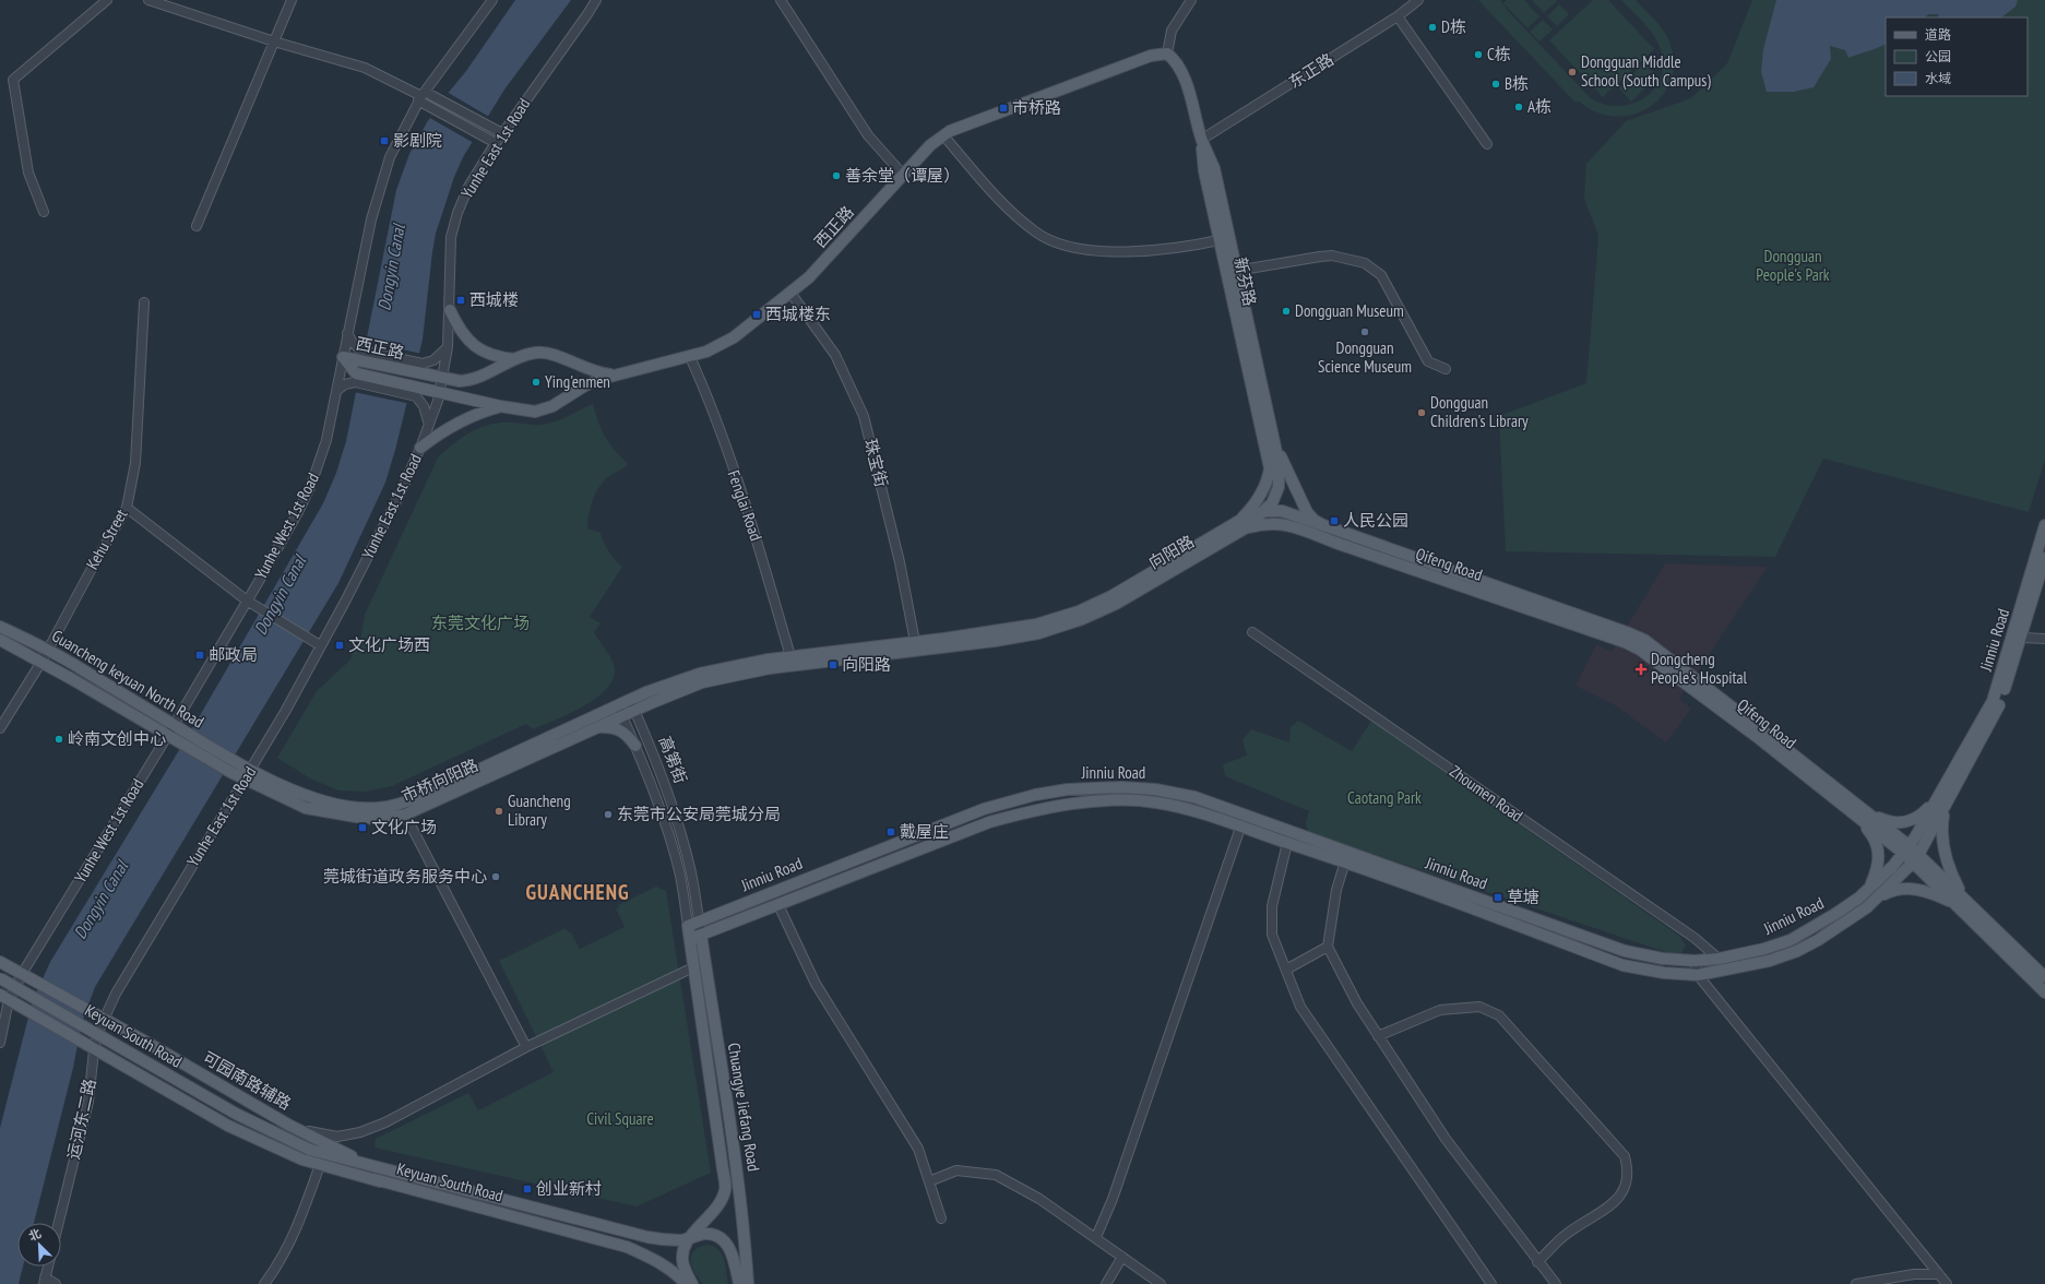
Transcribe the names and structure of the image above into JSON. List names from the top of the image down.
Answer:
{
  "streets": {
    "main road": [
      "西正路",
      "新芬路",
      "向阳路",
      "Qifeng Road",
      "Jinniu Road",
      "Guancheng keyuan North Road",
      "高第街",
      "市桥向阳路",
      "Keyuan South Road",
      "可园南路辅路",
      "Chuangye Jiefang Road"
    ],
    "street": [
      "东正路",
      "Yunhe East 1st Road",
      "珠宝街",
      "Fenglai Road",
      "Yunhe West 1st Road",
      "Kehu Street",
      "Zhoumen Road",
      "运河东二路"
    ]
  },
  "crossings": [
    ["东正路", "新芬路"],
    ["Yunhe East 1st Road", "西正路"],
    ["Yunhe East 1st Road", "市桥向阳路"],
    ["Yunhe East 1st Road", "运河东二路"],
    ["西正路", "新芬路"],
    ["西正路", "珠宝街"],
    ["西正路", "Fenglai Road"],
    ["西正路", "Yunhe West 1st Road"],
    ["珠宝街", "向阳路"],
    ["Fenglai Road", "向阳路"],
    ["Yunhe West 1st Road", "Guancheng keyuan North Road"],
    ["Yunhe West 1st Road", "可园南路辅路"],
    ["Kehu Street", "Guancheng keyuan North Road"],
    ["向阳路", "高第街"],
    ["向阳路", "市桥向阳路"],
    ["Qifeng Road", "Jinniu Road"],
    ["Jinniu Road", "高第街"],
    ["Jinniu Road", "Zhoumen Road"],
    ["Guancheng keyuan North Road", "市桥向阳路"],
    ["高第街", "Chuangye Jiefang Road"],
    ["Keyuan South Road", "可园南路辅路"],
    ["Keyuan South Road", "Chuangye Jiefang Road"],
    ["可园南路辅路", "运河东二路"]
  ],
  "districts": ["GUANCHENG"],
  "water": ["Dongyin Canal"],
  "parks": [
    "Dongguan People's Park",
    "东莞文化广场",
    "Caotang Park",
    "Civil Square"
  ],
  "places": {
    "other": [
      "D栋",
      "C栋",
      "Dongguan Middle School (South Campus)",
      "B栋",
      "A栋",
      "善余堂（谭屋）",
      "Dongguan Museum",
      "Dongguan Science Museum",
      "Ying'enmen",
      "Dongguan Children's Library",
      "岭南文创中心",
      "Guancheng Library",
      "东莞市公安局莞城分局",
      "莞城街道政务服务中心"
    ],
    "transit": [
      "市桥路",
      "影剧院",
      "西城楼",
      "西城楼东",
      "人民公园",
      "文化广场西",
      "邮政局",
      "向阳路",
      "文化广场",
      "戴屋庄",
      "草塘",
      "创业新村"
    ],
    "health": ["Dongcheng People's Hospital"]
  },
  "legend": ["道路", "公园", "水域"],
  "north": "top left"
}
